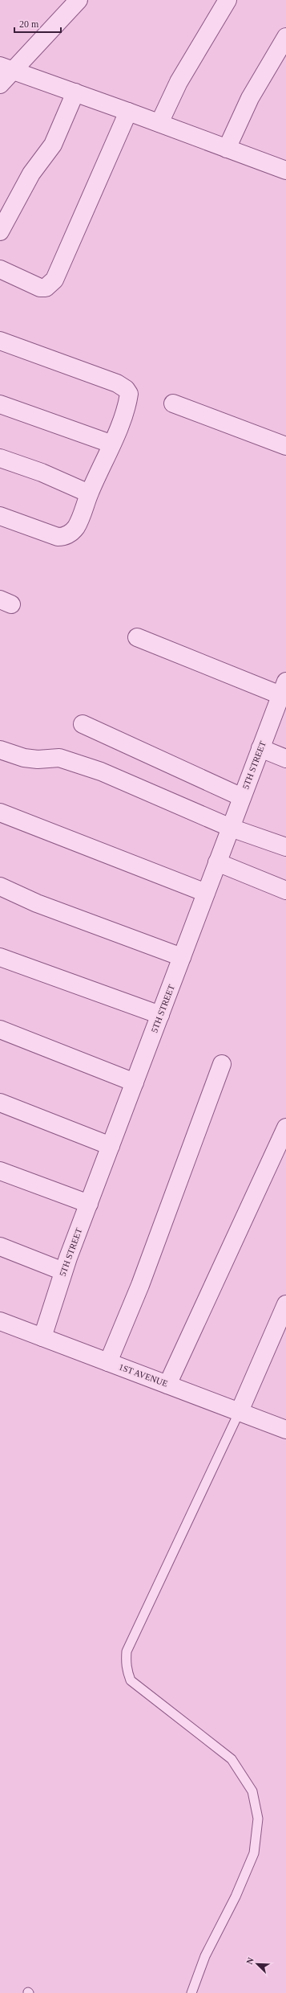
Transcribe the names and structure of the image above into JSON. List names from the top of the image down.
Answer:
{
  "streets": {
    "street": ["5TH STREET", "1ST AVENUE"]
  },
  "crossings": [
    ["5TH STREET", "1ST AVENUE"]
  ],
  "scale_bar": "20 m",
  "north": "top left"
}
